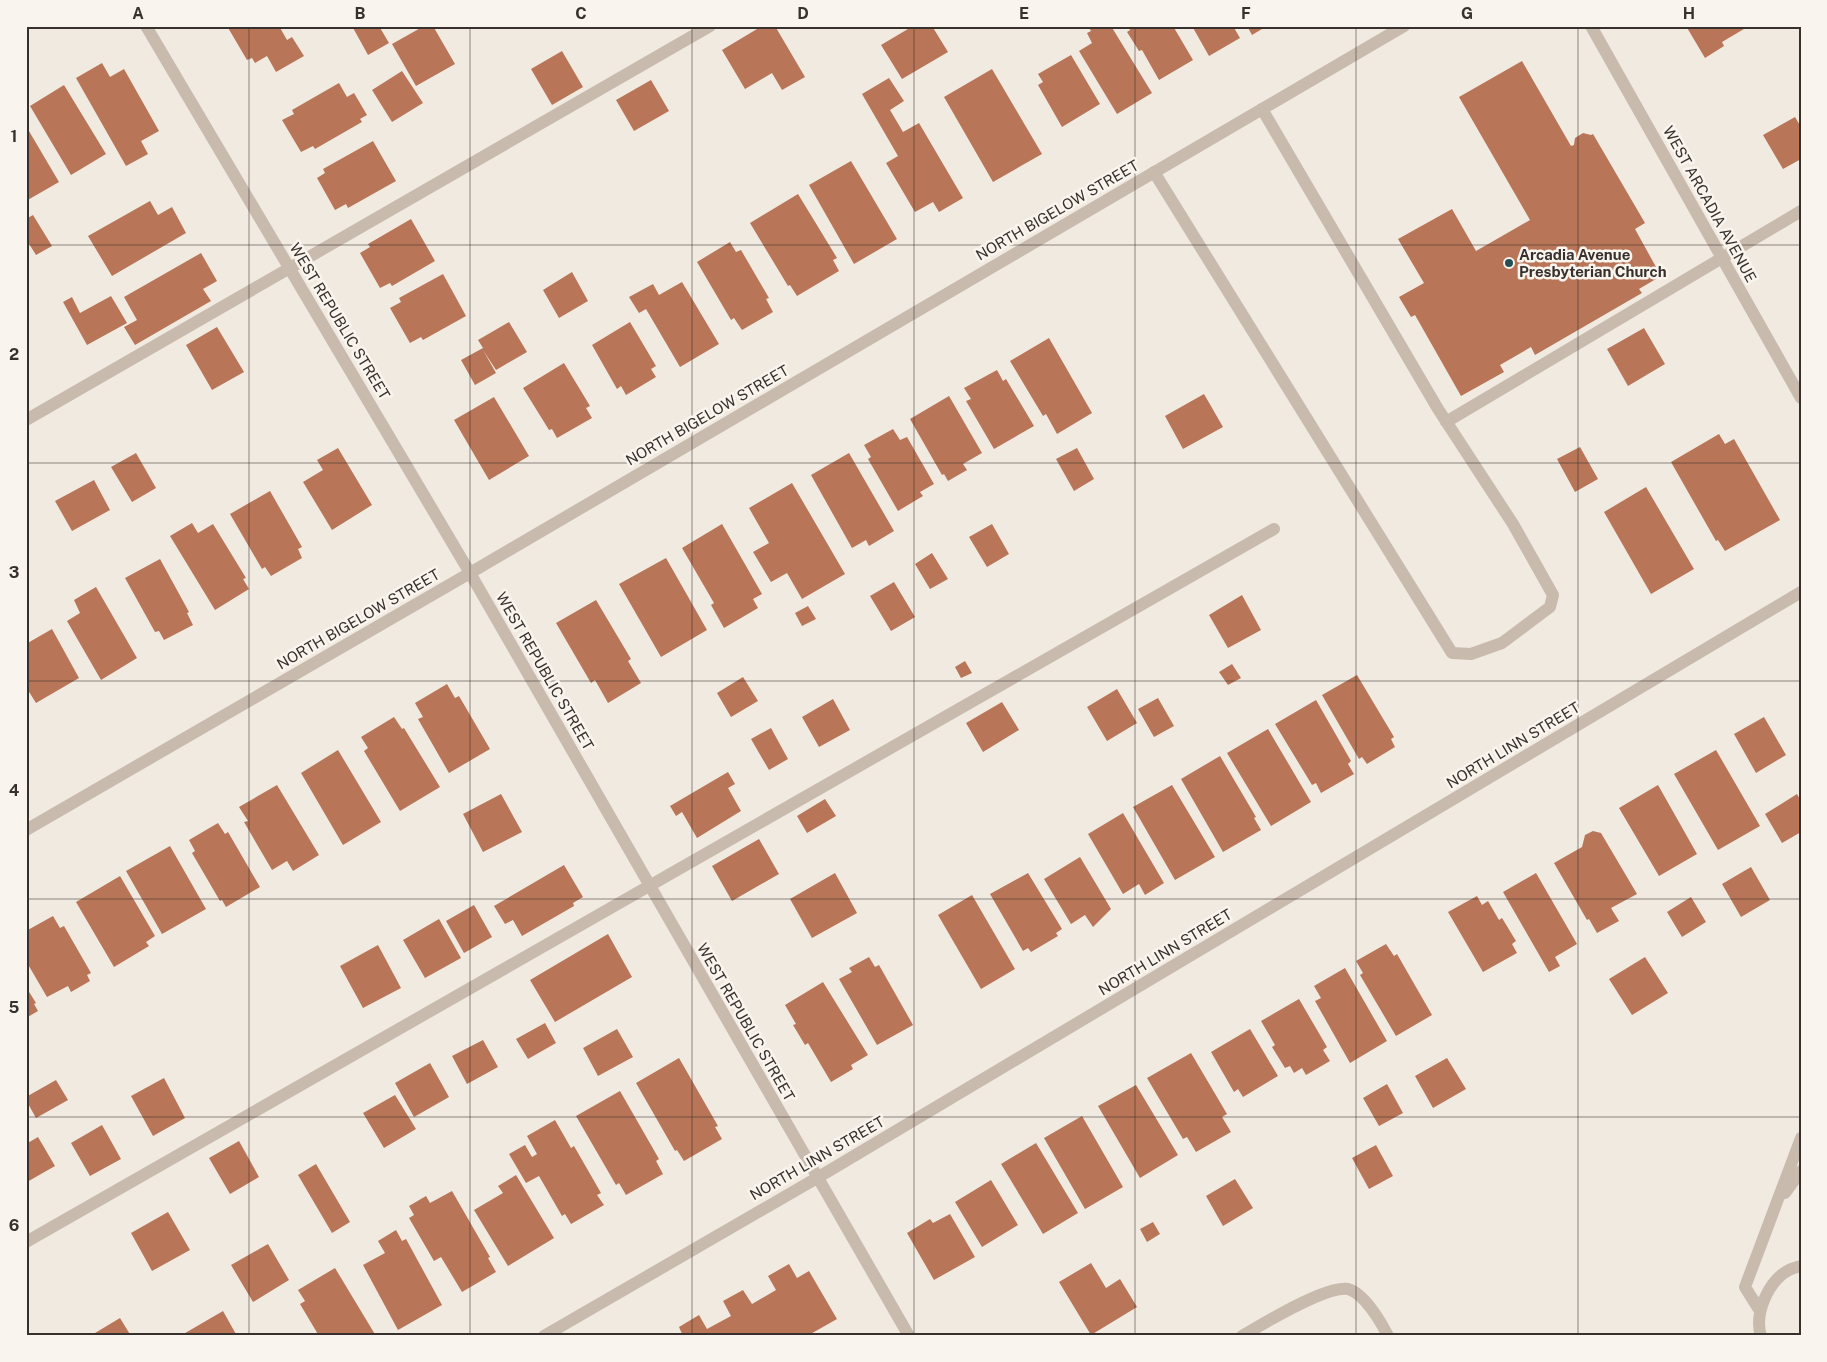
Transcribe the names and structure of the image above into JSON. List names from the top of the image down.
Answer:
{
  "streets": {
    "street": [
      "WEST ARCADIA AVENUE",
      "NORTH BIGELOW STREET",
      "WEST REPUBLIC STREET",
      "NORTH LINN STREET"
    ]
  },
  "crossings": [
    ["NORTH BIGELOW STREET", "WEST REPUBLIC STREET"],
    ["WEST REPUBLIC STREET", "NORTH LINN STREET"]
  ],
  "places": ["Arcadia Avenue Presbyterian Church"],
  "grid": {
    "columns": [
      "A",
      "B",
      "C",
      "D",
      "E",
      "F",
      "G",
      "H"
    ],
    "rows": [
      "1",
      "2",
      "3",
      "4",
      "5",
      "6"
    ]
  }
}
